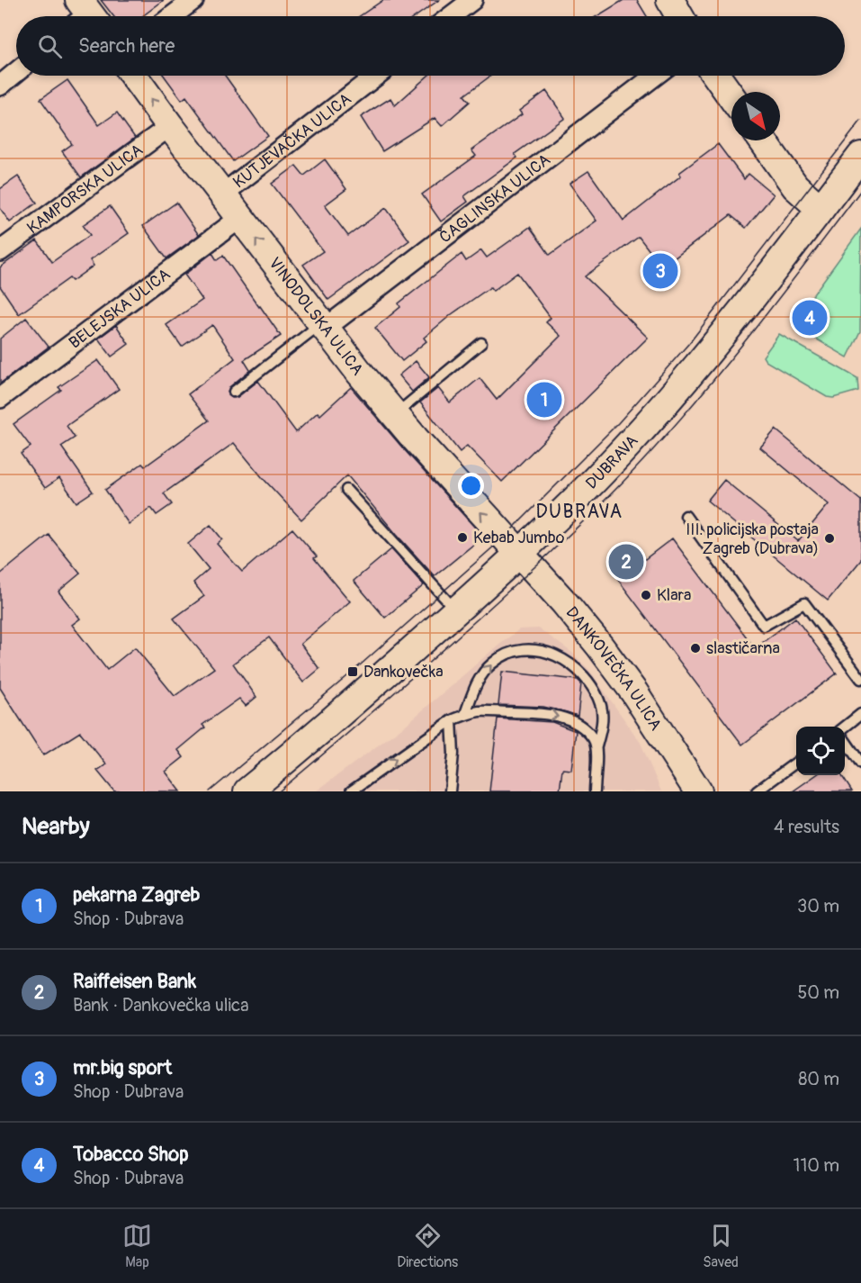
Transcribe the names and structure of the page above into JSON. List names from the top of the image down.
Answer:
{
  "streets": {
    "main road": ["VINODOLSKA ULICA", "DUBRAVA", "DANKOVEČKA ULICA"],
    "street": [
      "KUTJEVAČKA ULICA",
      "KAMPORSKA ULICA",
      "ČAGLINSKA ULICA",
      "BELEJSKA ULICA"
    ]
  },
  "crossings": [
    ["KUTJEVAČKA ULICA", "VINODOLSKA ULICA"],
    ["KAMPORSKA ULICA", "VINODOLSKA ULICA"],
    ["ČAGLINSKA ULICA", "VINODOLSKA ULICA"],
    ["BELEJSKA ULICA", "VINODOLSKA ULICA"],
    ["VINODOLSKA ULICA", "DUBRAVA"],
    ["VINODOLSKA ULICA", "DANKOVEČKA ULICA"],
    ["DUBRAVA", "DANKOVEČKA ULICA"]
  ],
  "one_way": ["VINODOLSKA ULICA"],
  "districts": ["DUBRAVA"],
  "places": {
    "other": [
      "Kebab Jumbo",
      "III. policijska postaja Zagreb (Dubrava)",
      "Klara",
      "slastičarna"
    ],
    "transit": ["Dankovečka"]
  },
  "north": "bottom right",
  "page": {
    "search": "Search here",
    "pins": [
      "3",
      "4",
      "1",
      "2"
    ],
    "heading": ["Nearby", "4 results"],
    "list": [
      {
        "mark": "1",
        "name": "pekarna Zagreb",
        "note": "Shop · Dubrava",
        "value": "30 m"
      },
      {
        "mark": "2",
        "name": "Raiffeisen Bank",
        "note": "Bank · Dankovečka ulica",
        "value": "50 m"
      },
      {
        "mark": "3",
        "name": "mr.big sport",
        "note": "Shop · Dubrava",
        "value": "80 m"
      },
      {
        "mark": "4",
        "name": "Tobacco Shop",
        "note": "Shop · Dubrava",
        "value": "110 m"
      }
    ],
    "nav": ["Map", "Directions", "Saved"]
  }
}
